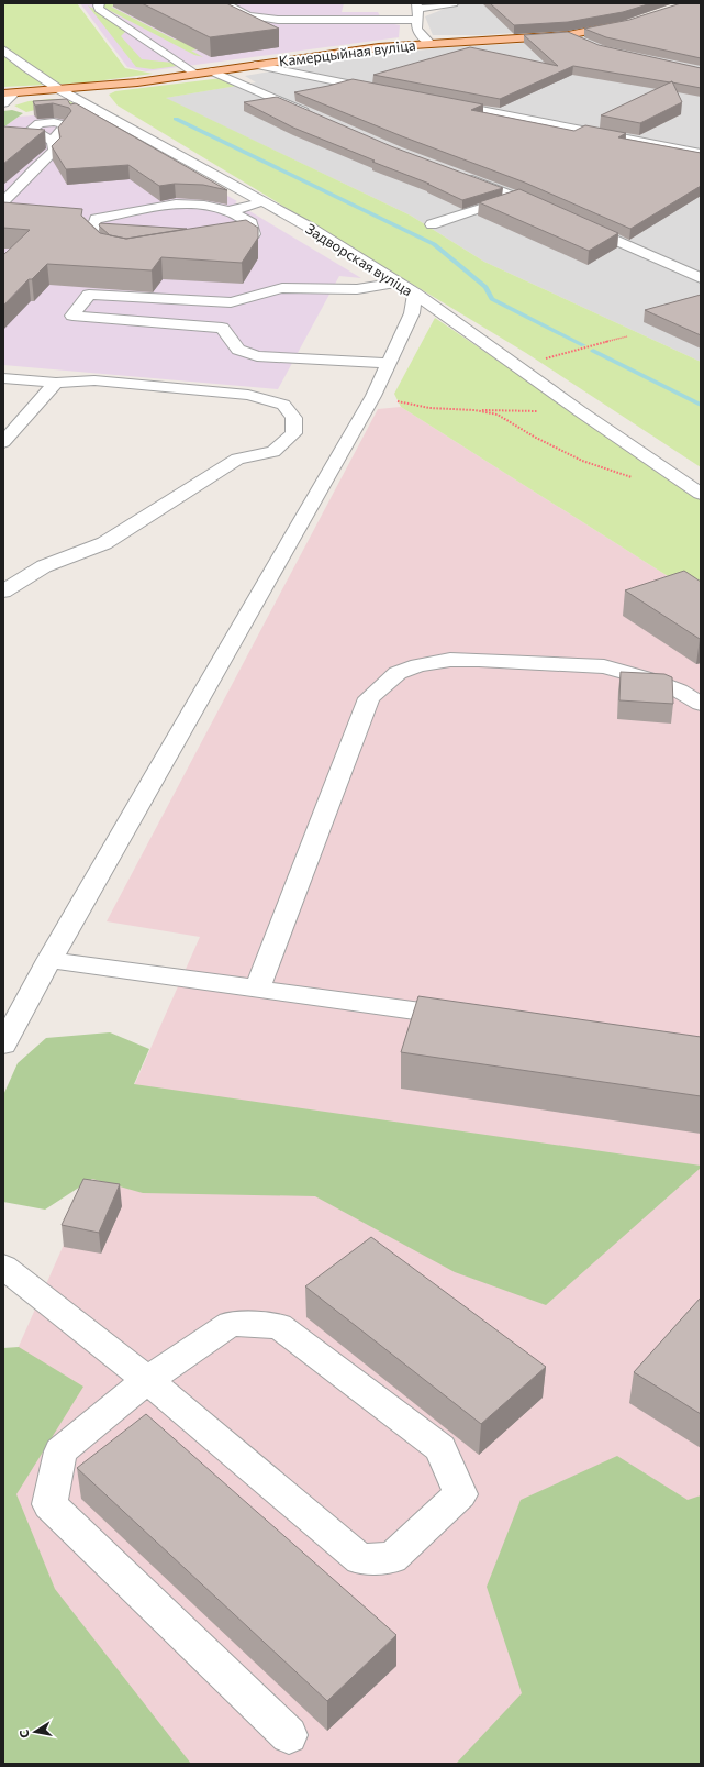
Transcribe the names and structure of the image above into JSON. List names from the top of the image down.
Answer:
{
  "streets": {
    "main road": ["Камерцыйная вуліца"],
    "street": ["Задворская вуліца"]
  },
  "crossings": [
    ["Камерцыйная вуліца", "Задворская вуліца"]
  ],
  "north": "left"
}
